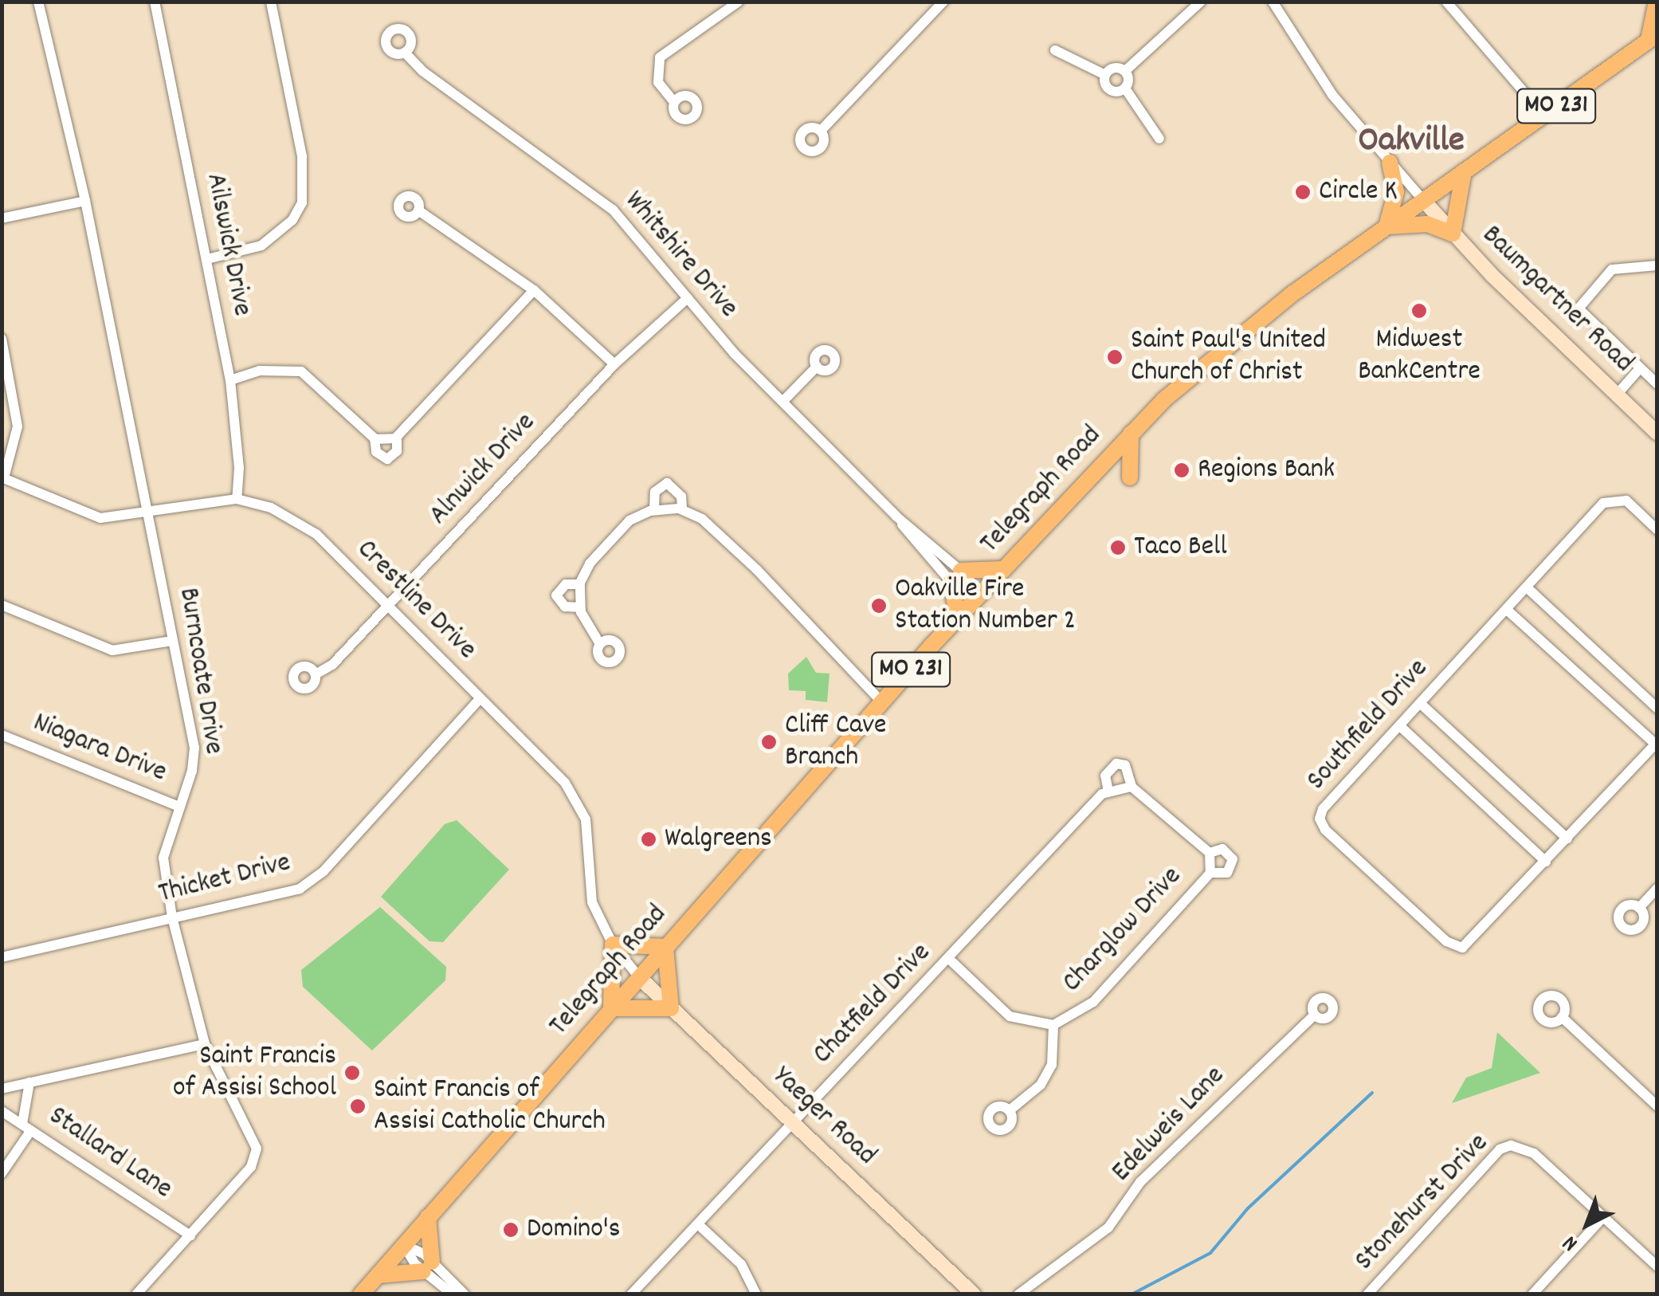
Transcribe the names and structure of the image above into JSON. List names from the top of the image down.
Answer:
{
  "streets": {
    "main road": ["MO 231", "Telegraph Road"],
    "street": [
      "Ailswick Drive",
      "Whitshire Drive",
      "Baumgartner Road",
      "Alnwick Drive",
      "Crestline Drive",
      "Burncoate Drive",
      "Southfield Drive",
      "Niagara Drive",
      "Thicket Drive",
      "Charglow Drive",
      "Chatfield Drive",
      "Yaeger Road",
      "Edelweis Lane",
      "Stallard Lane",
      "Stonehurst Drive"
    ]
  },
  "crossings": [
    ["Ailswick Drive", "Crestline Drive"],
    ["Whitshire Drive", "Alnwick Drive"],
    ["Whitshire Drive", "Telegraph Road"],
    ["Baumgartner Road", "Telegraph Road"],
    ["Alnwick Drive", "Crestline Drive"],
    ["Telegraph Road", "Crestline Drive"],
    ["Telegraph Road", "Yaeger Road"],
    ["Crestline Drive", "Burncoate Drive"],
    ["Crestline Drive", "Thicket Drive"],
    ["Crestline Drive", "Yaeger Road"],
    ["Burncoate Drive", "Niagara Drive"],
    ["Burncoate Drive", "Thicket Drive"],
    ["Burncoate Drive", "Stallard Lane"],
    ["Charglow Drive", "Chatfield Drive"],
    ["Chatfield Drive", "Yaeger Road"]
  ],
  "districts": ["Oakville"],
  "places": [
    "Circle K",
    "Midwest BankCentre",
    "Saint Paul's United Church of Christ",
    "Regions Bank",
    "Taco Bell",
    "Oakville Fire Station Number 2",
    "Cliff Cave Branch",
    "Walgreens",
    "Saint Francis of Assisi School",
    "Saint Francis of Assisi Catholic Church",
    "Domino's"
  ],
  "north": "bottom left"
}
